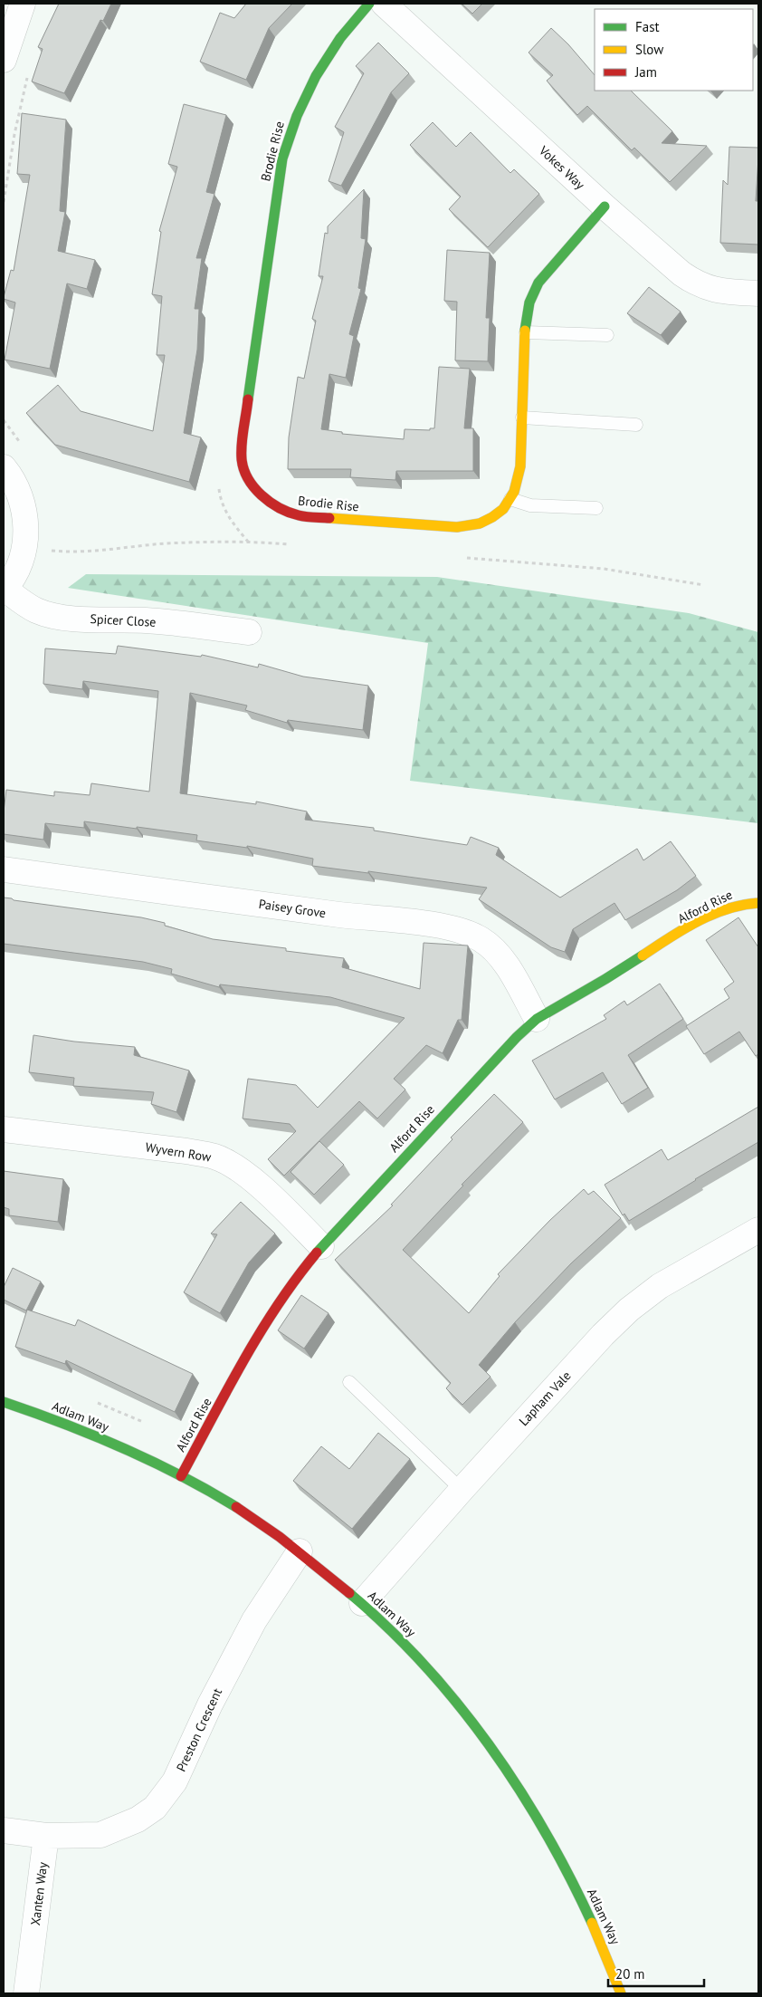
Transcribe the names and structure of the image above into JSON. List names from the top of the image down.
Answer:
{
  "streets": {
    "street": [
      "Brodie Rise",
      "Vokes Way",
      "Spicer Close",
      "Alford Rise",
      "Paisey Grove",
      "Wyvern Row",
      "Lapham Vale",
      "Adlam Way",
      "Preston Crescent",
      "Xanten Way"
    ]
  },
  "crossings": [
    ["Brodie Rise", "Vokes Way"],
    ["Alford Rise", "Paisey Grove"],
    ["Alford Rise", "Wyvern Row"],
    ["Alford Rise", "Adlam Way"],
    ["Lapham Vale", "Adlam Way"],
    ["Adlam Way", "Preston Crescent"],
    ["Preston Crescent", "Xanten Way"]
  ],
  "legend": ["Fast", "Slow", "Jam"],
  "scale_bar": "20 m"
}
